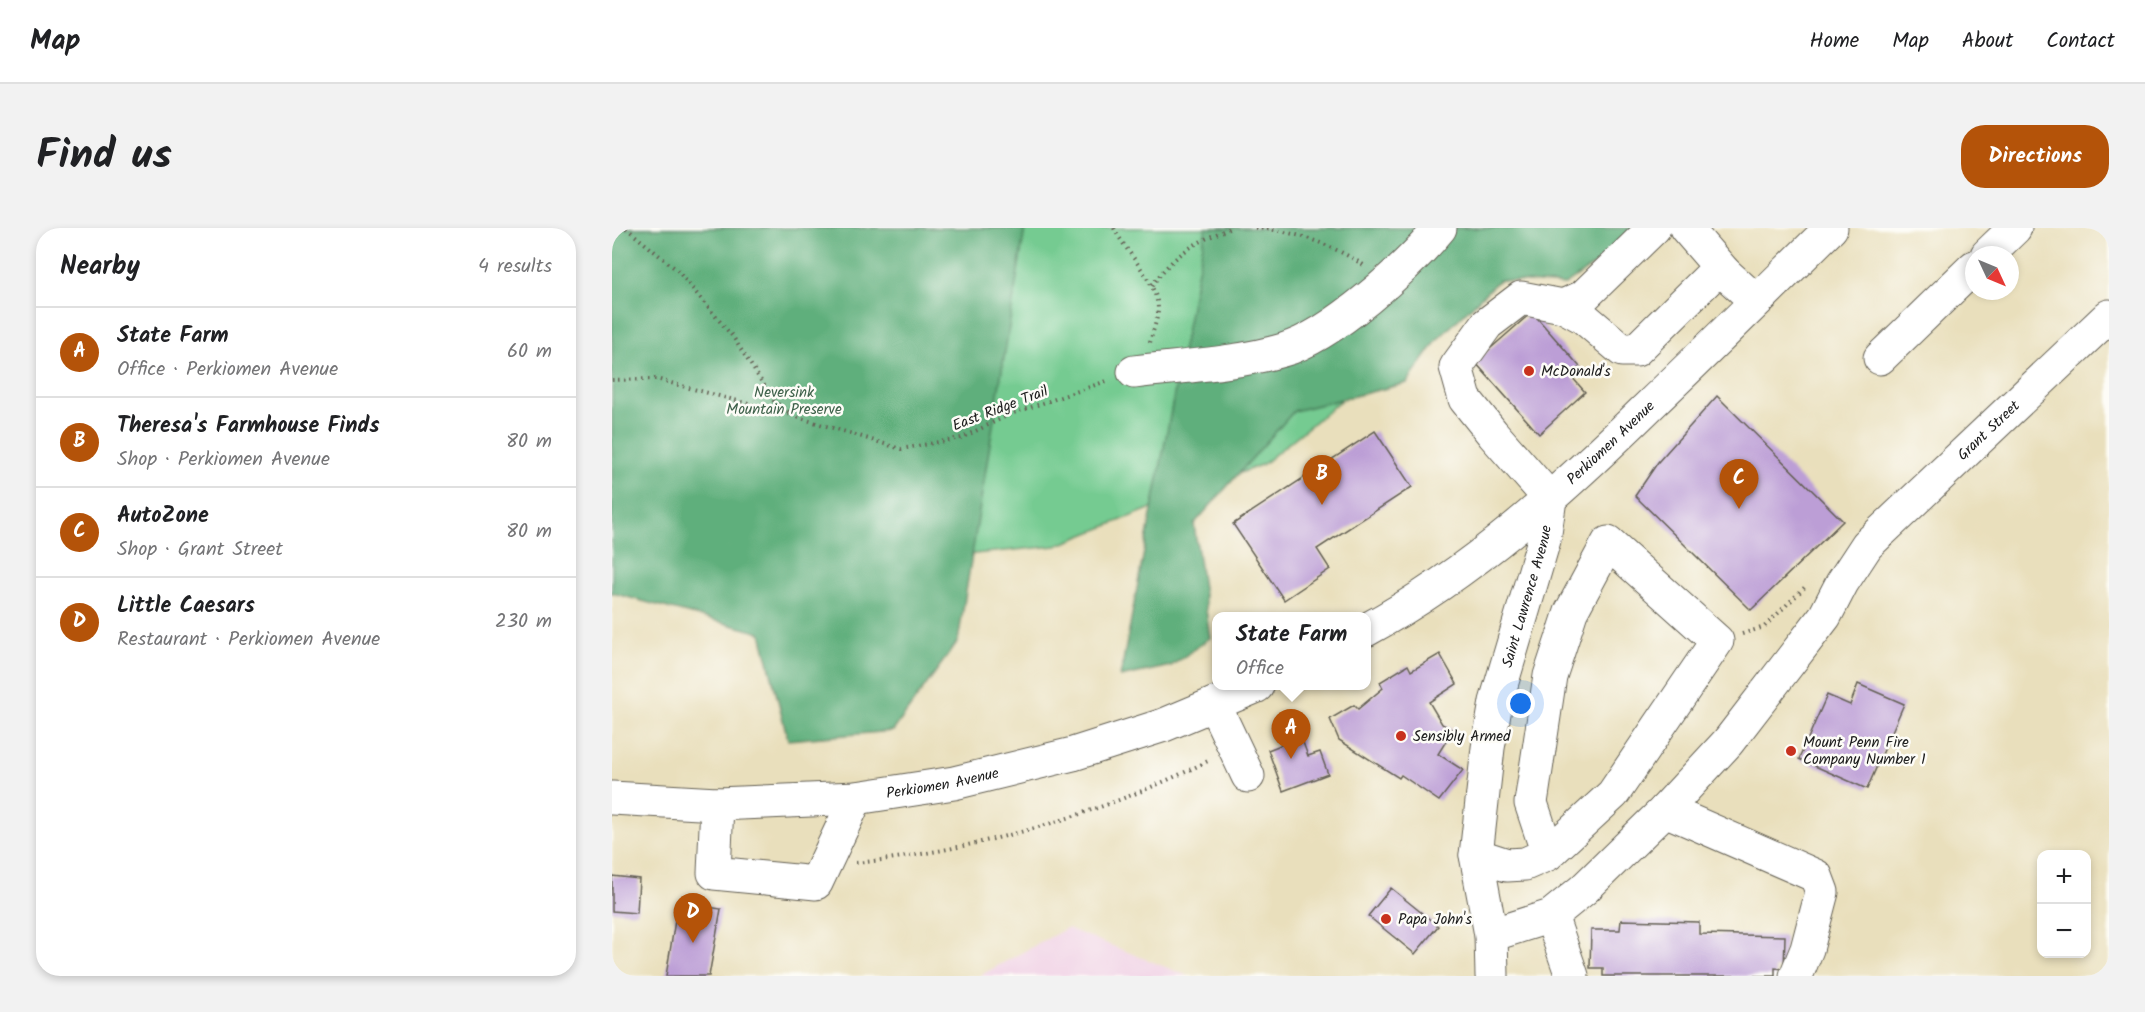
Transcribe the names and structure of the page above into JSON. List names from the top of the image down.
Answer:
{
  "streets": {
    "main road": ["Grant Street", "Perkiomen Avenue", "Saint Lawrence Avenue"],
    "path": ["East Ridge Trail"]
  },
  "crossings": [
    ["Perkiomen Avenue", "Saint Lawrence Avenue"]
  ],
  "parks": ["Neversink Mountain Preserve"],
  "places": [
    "McDonald's",
    "Sensibly Armed",
    "Mount Penn Fire Company Number 1",
    "Papa John's"
  ],
  "north": "bottom right",
  "page": {
    "header": "Map",
    "nav": [
      "Home",
      "Map",
      "About",
      "Contact"
    ],
    "title": "Find us",
    "buttons": "Directions",
    "heading": ["Nearby", "4 results"],
    "list": [
      {
        "mark": "A",
        "name": "State Farm",
        "note": "Office · Perkiomen Avenue",
        "value": "60 m"
      },
      {
        "mark": "B",
        "name": "Theresa's Farmhouse Finds",
        "note": "Shop · Perkiomen Avenue",
        "value": "80 m"
      },
      {
        "mark": "C",
        "name": "AutoZone",
        "note": "Shop · Grant Street",
        "value": "80 m"
      },
      {
        "mark": "D",
        "name": "Little Caesars",
        "note": "Restaurant · Perkiomen Avenue",
        "value": "230 m"
      }
    ],
    "pins": [
      "B",
      "C",
      "A",
      "D"
    ],
    "popup": ["State Farm", "Office"],
    "map_buttons": ["+", "−"]
  }
}
